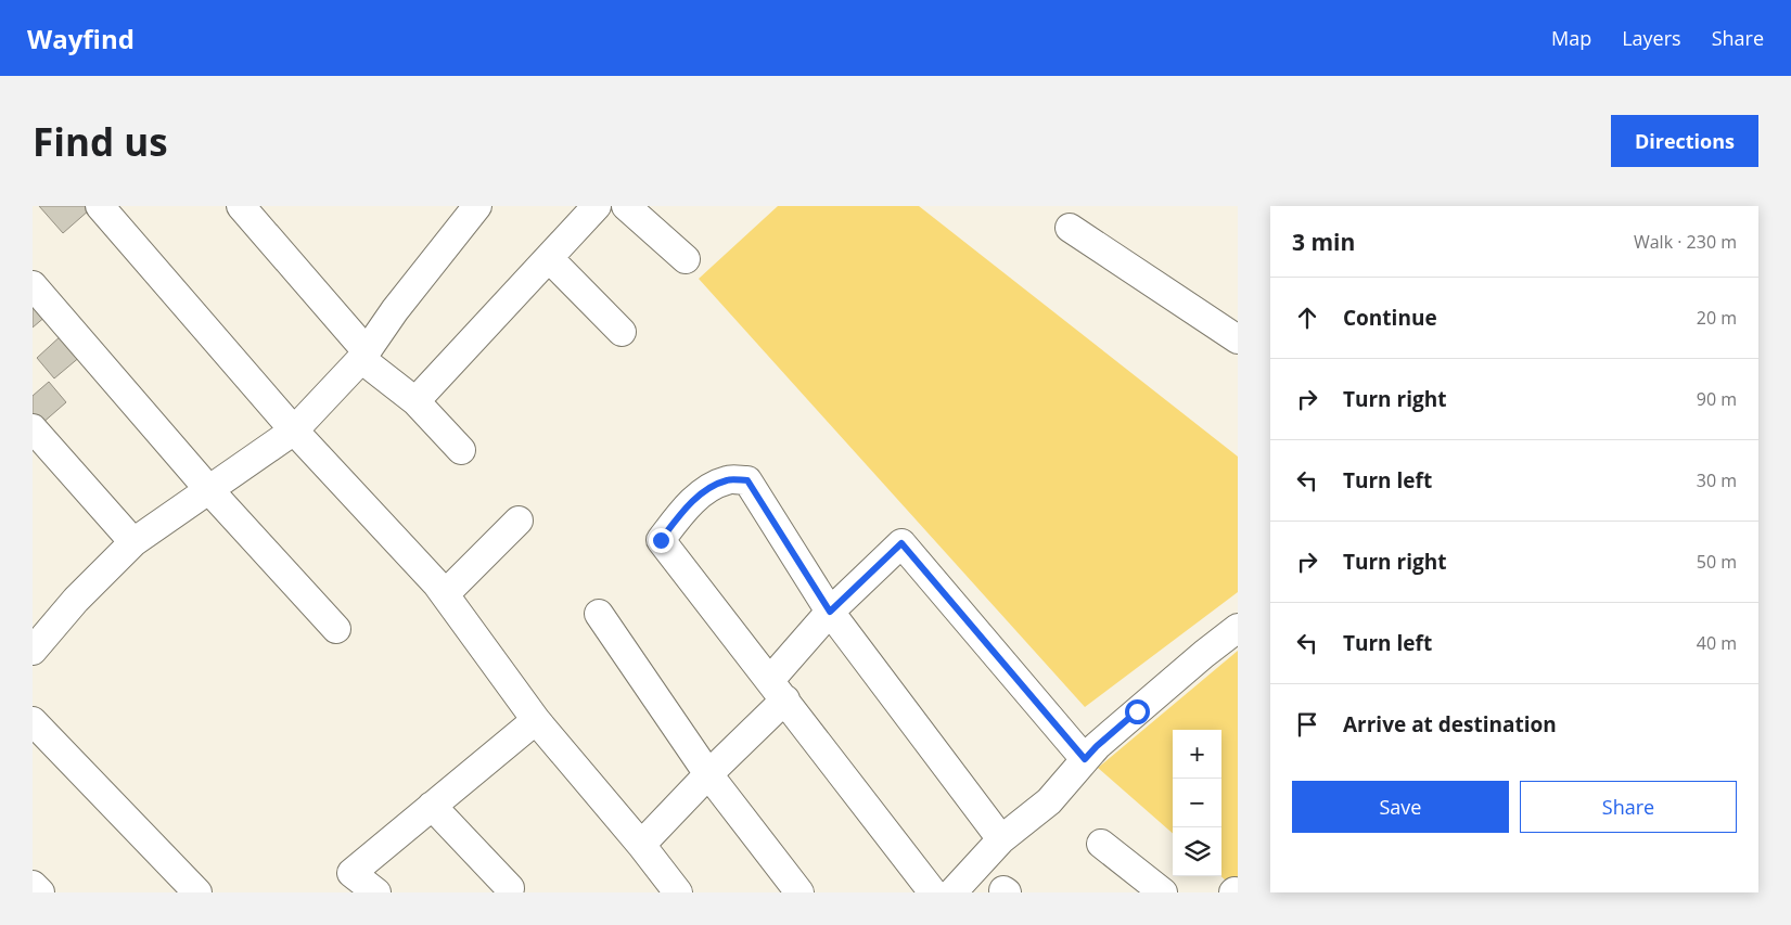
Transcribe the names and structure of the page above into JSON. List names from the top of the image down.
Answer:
{
  "page": {
    "header": "Wayfind",
    "nav": ["Map", "Layers", "Share"],
    "buttons": [
      "Directions",
      ["Save", "Share"]
    ],
    "title": "Find us",
    "heading": ["3 min", "Walk · 230 m"],
    "list": [
      ["Continue", "20 m"],
      ["Turn right", "90 m"],
      ["Turn left", "30 m"],
      ["Turn right", "50 m"],
      ["Turn left", "40 m"],
      "Arrive at destination"
    ],
    "map_buttons": ["+", "−"]
  }
}
